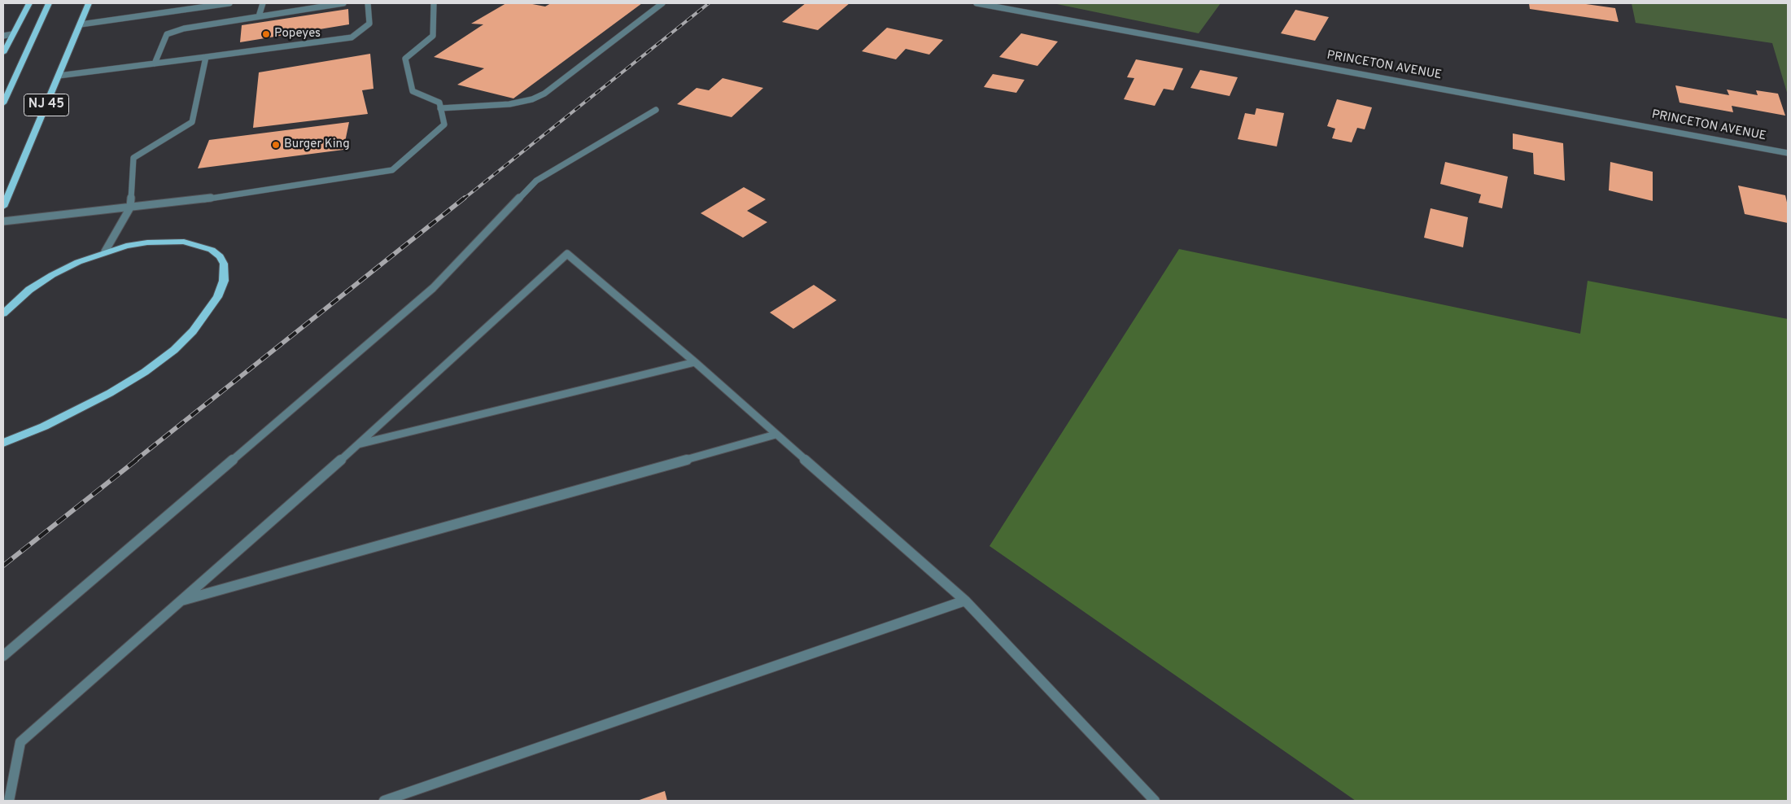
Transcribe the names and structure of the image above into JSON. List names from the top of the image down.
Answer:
{
  "streets": {
    "main road": ["NJ 45"],
    "street": ["PRINCETON AVENUE"]
  },
  "places": ["Popeyes", "Burger King"]
}
